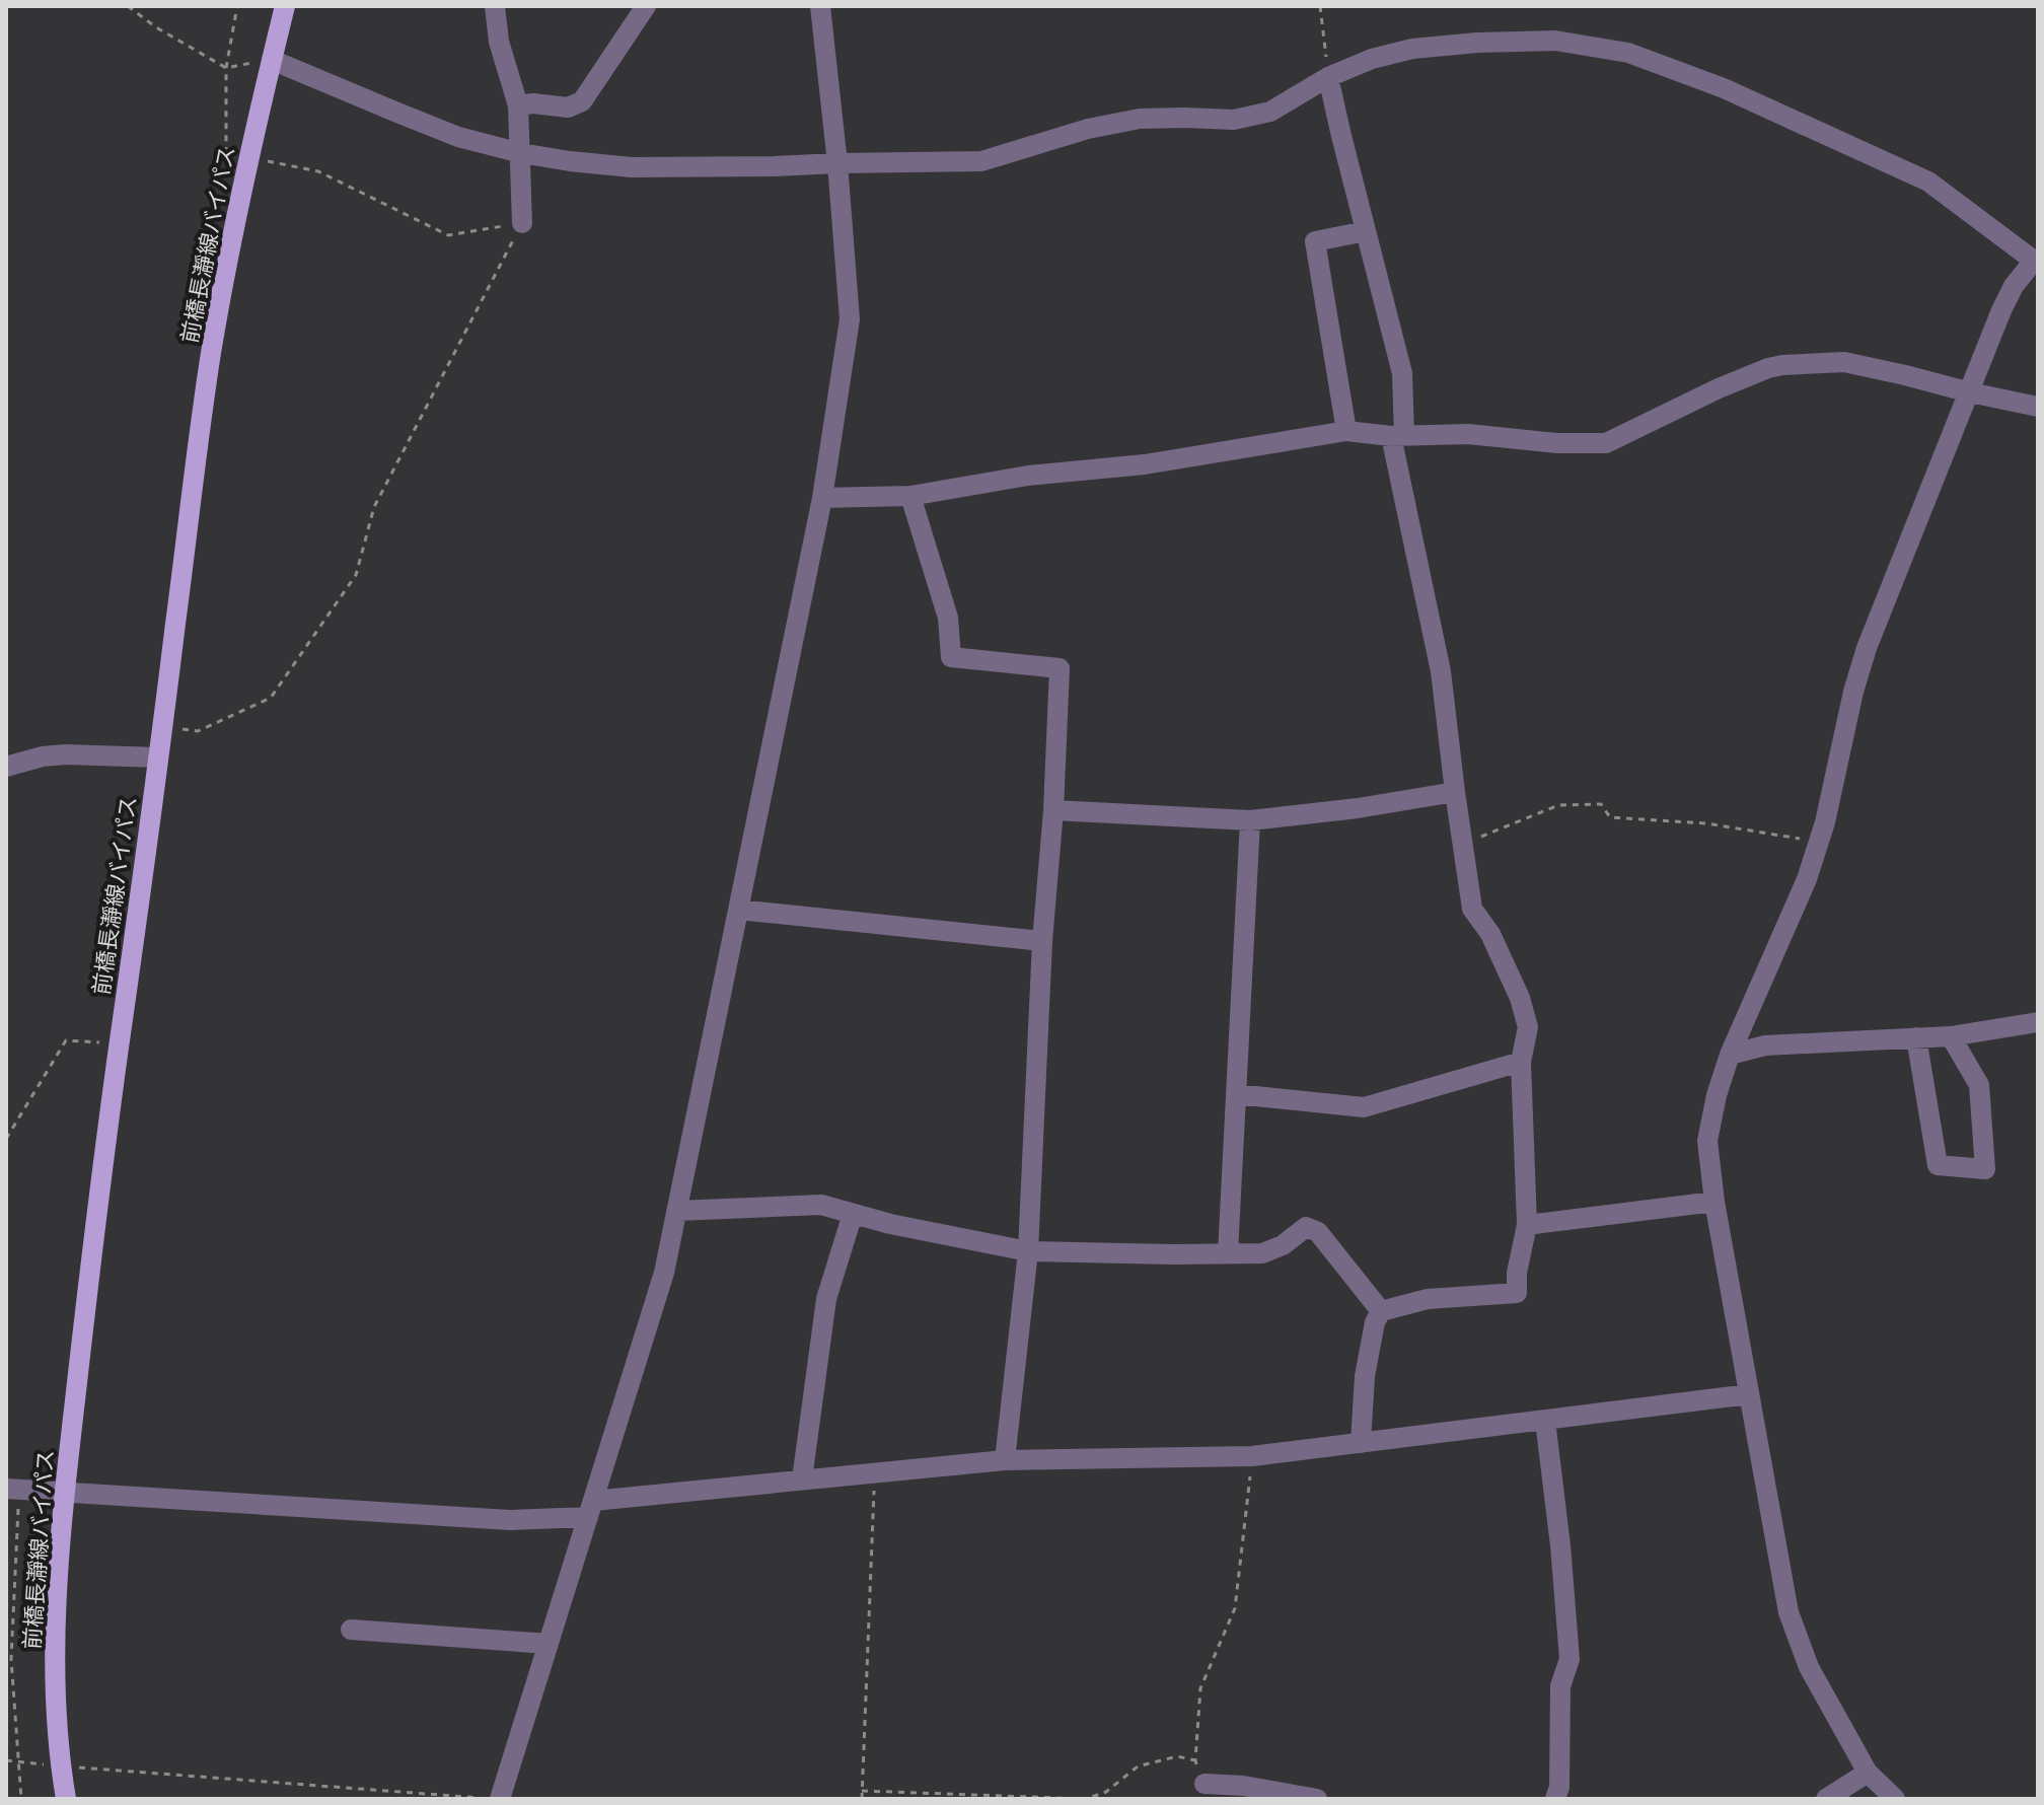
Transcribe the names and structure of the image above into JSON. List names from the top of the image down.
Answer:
{
  "streets": {
    "main road": ["前橋長瀞線バイパス"]
  }
}
